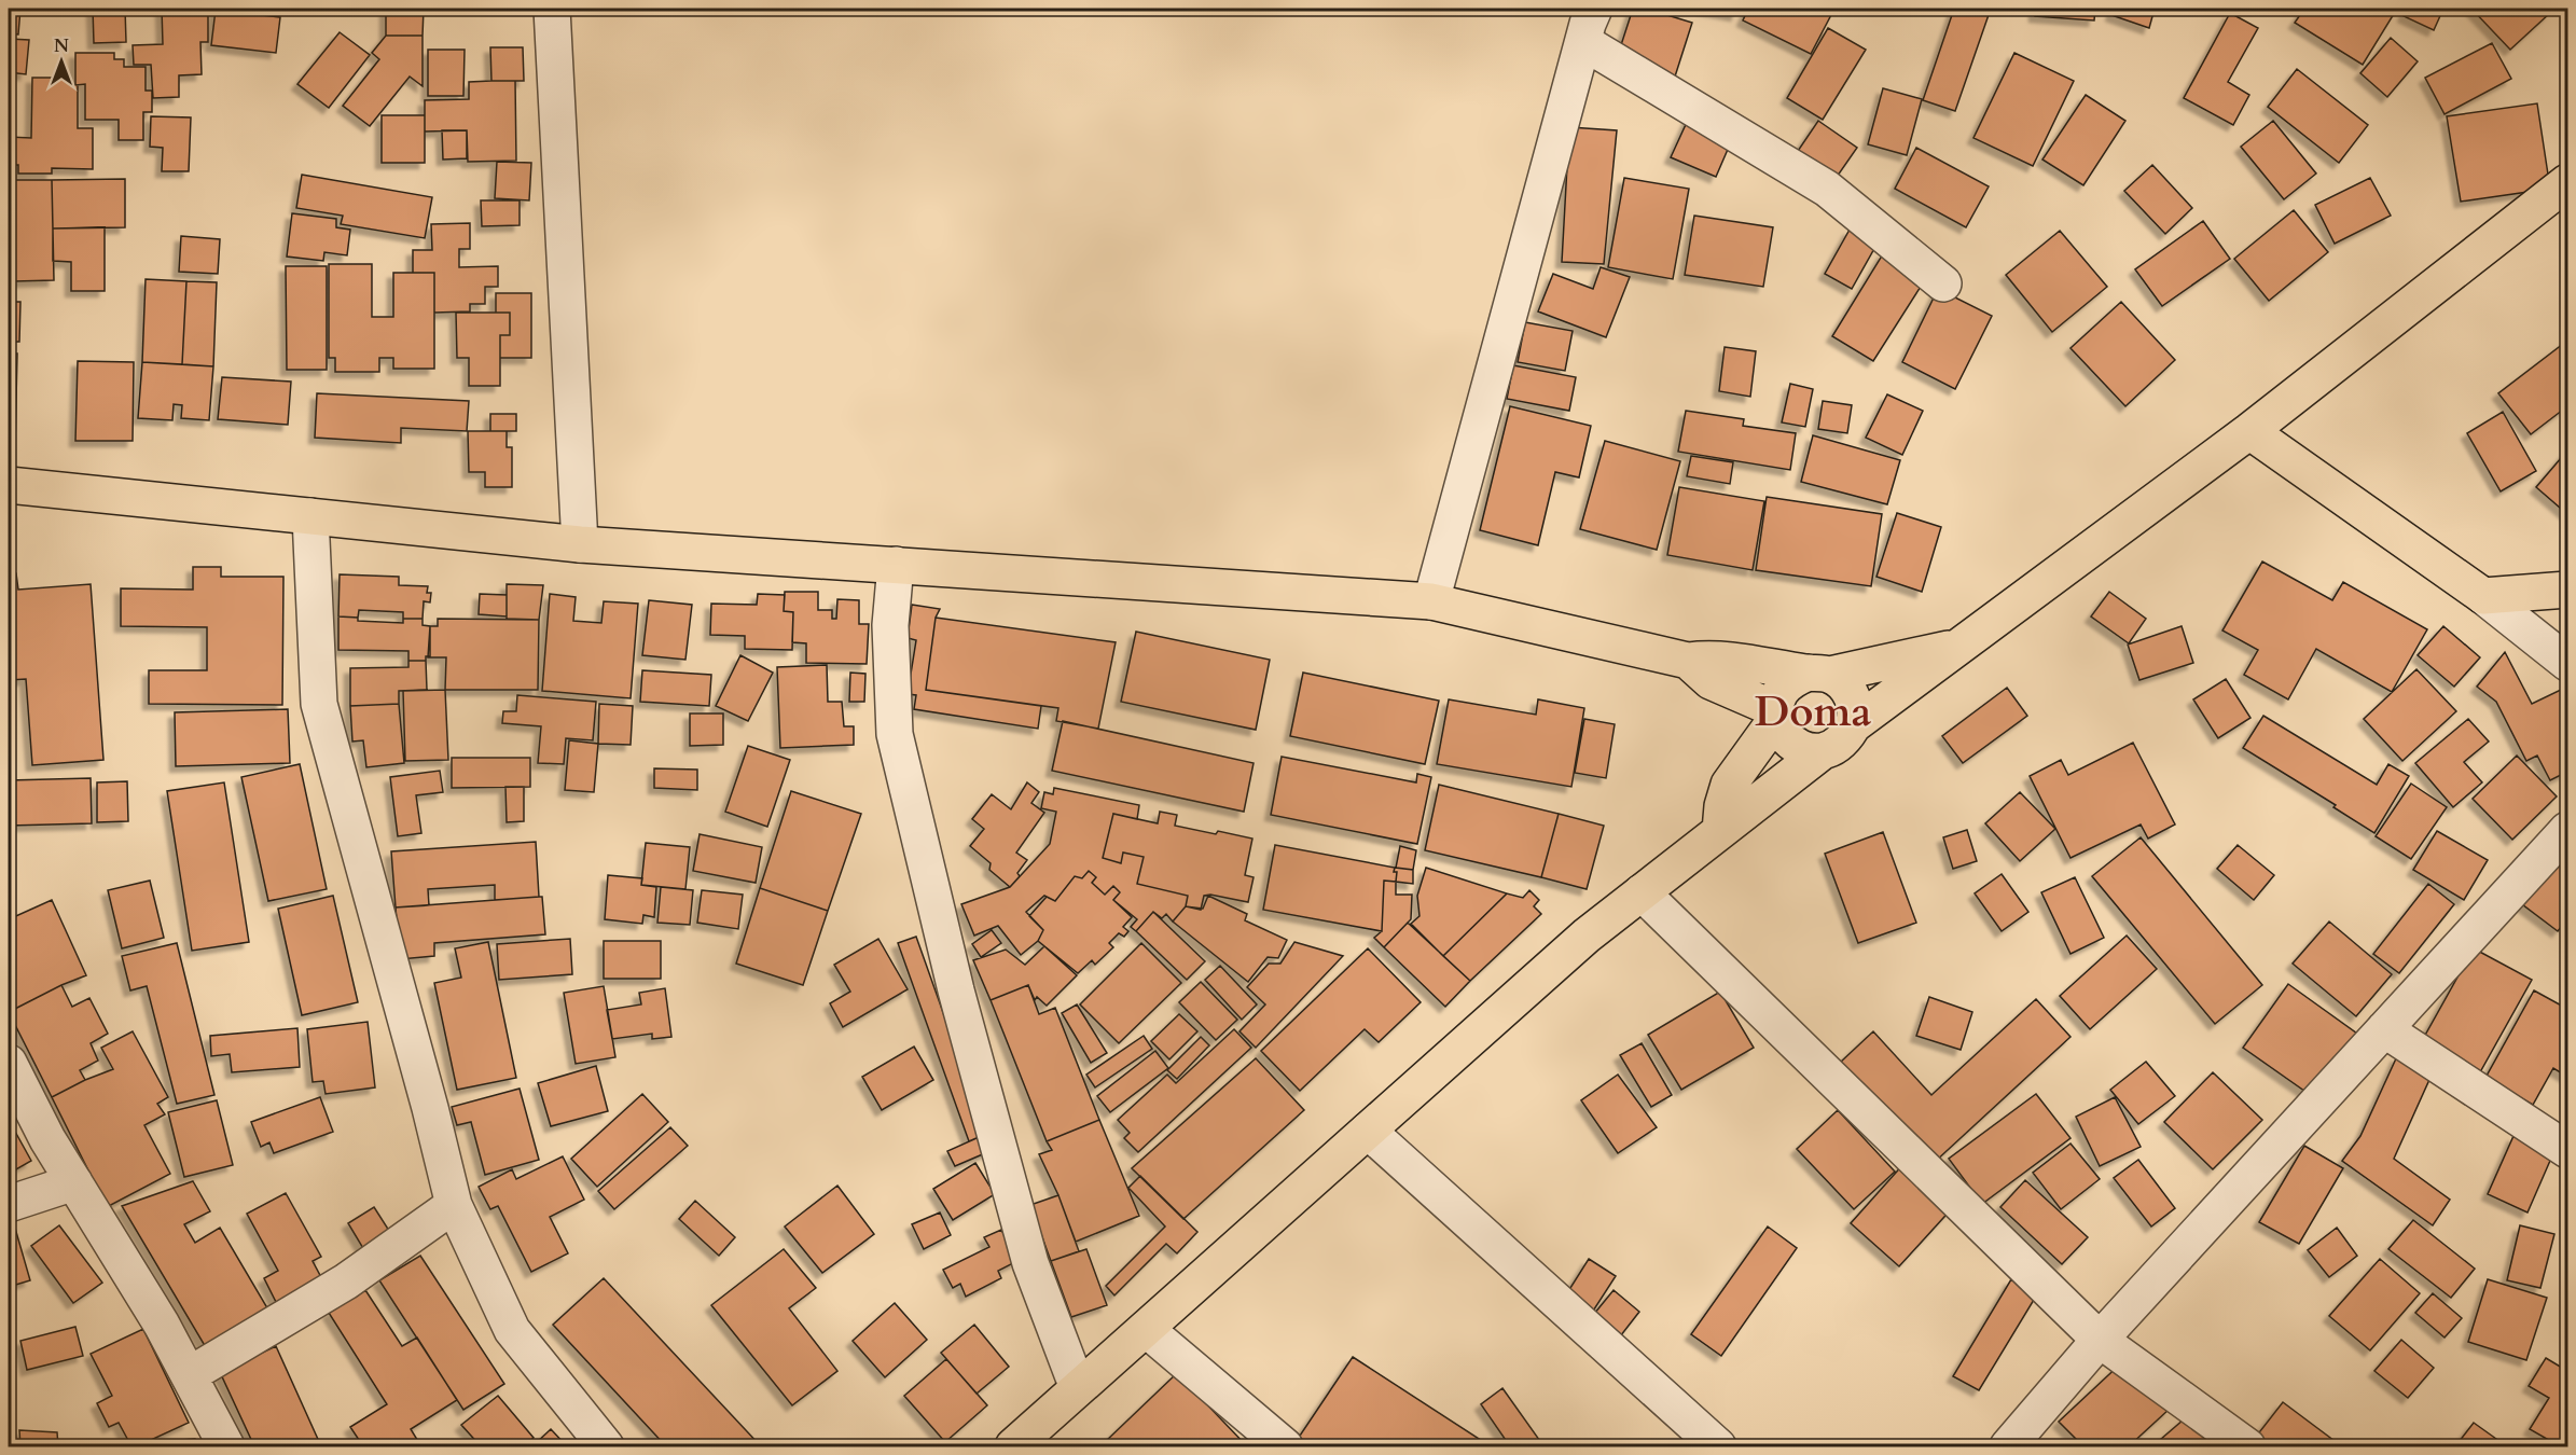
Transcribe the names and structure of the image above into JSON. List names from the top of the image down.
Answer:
{
  "districts": ["Doma"],
  "north": "top"
}
